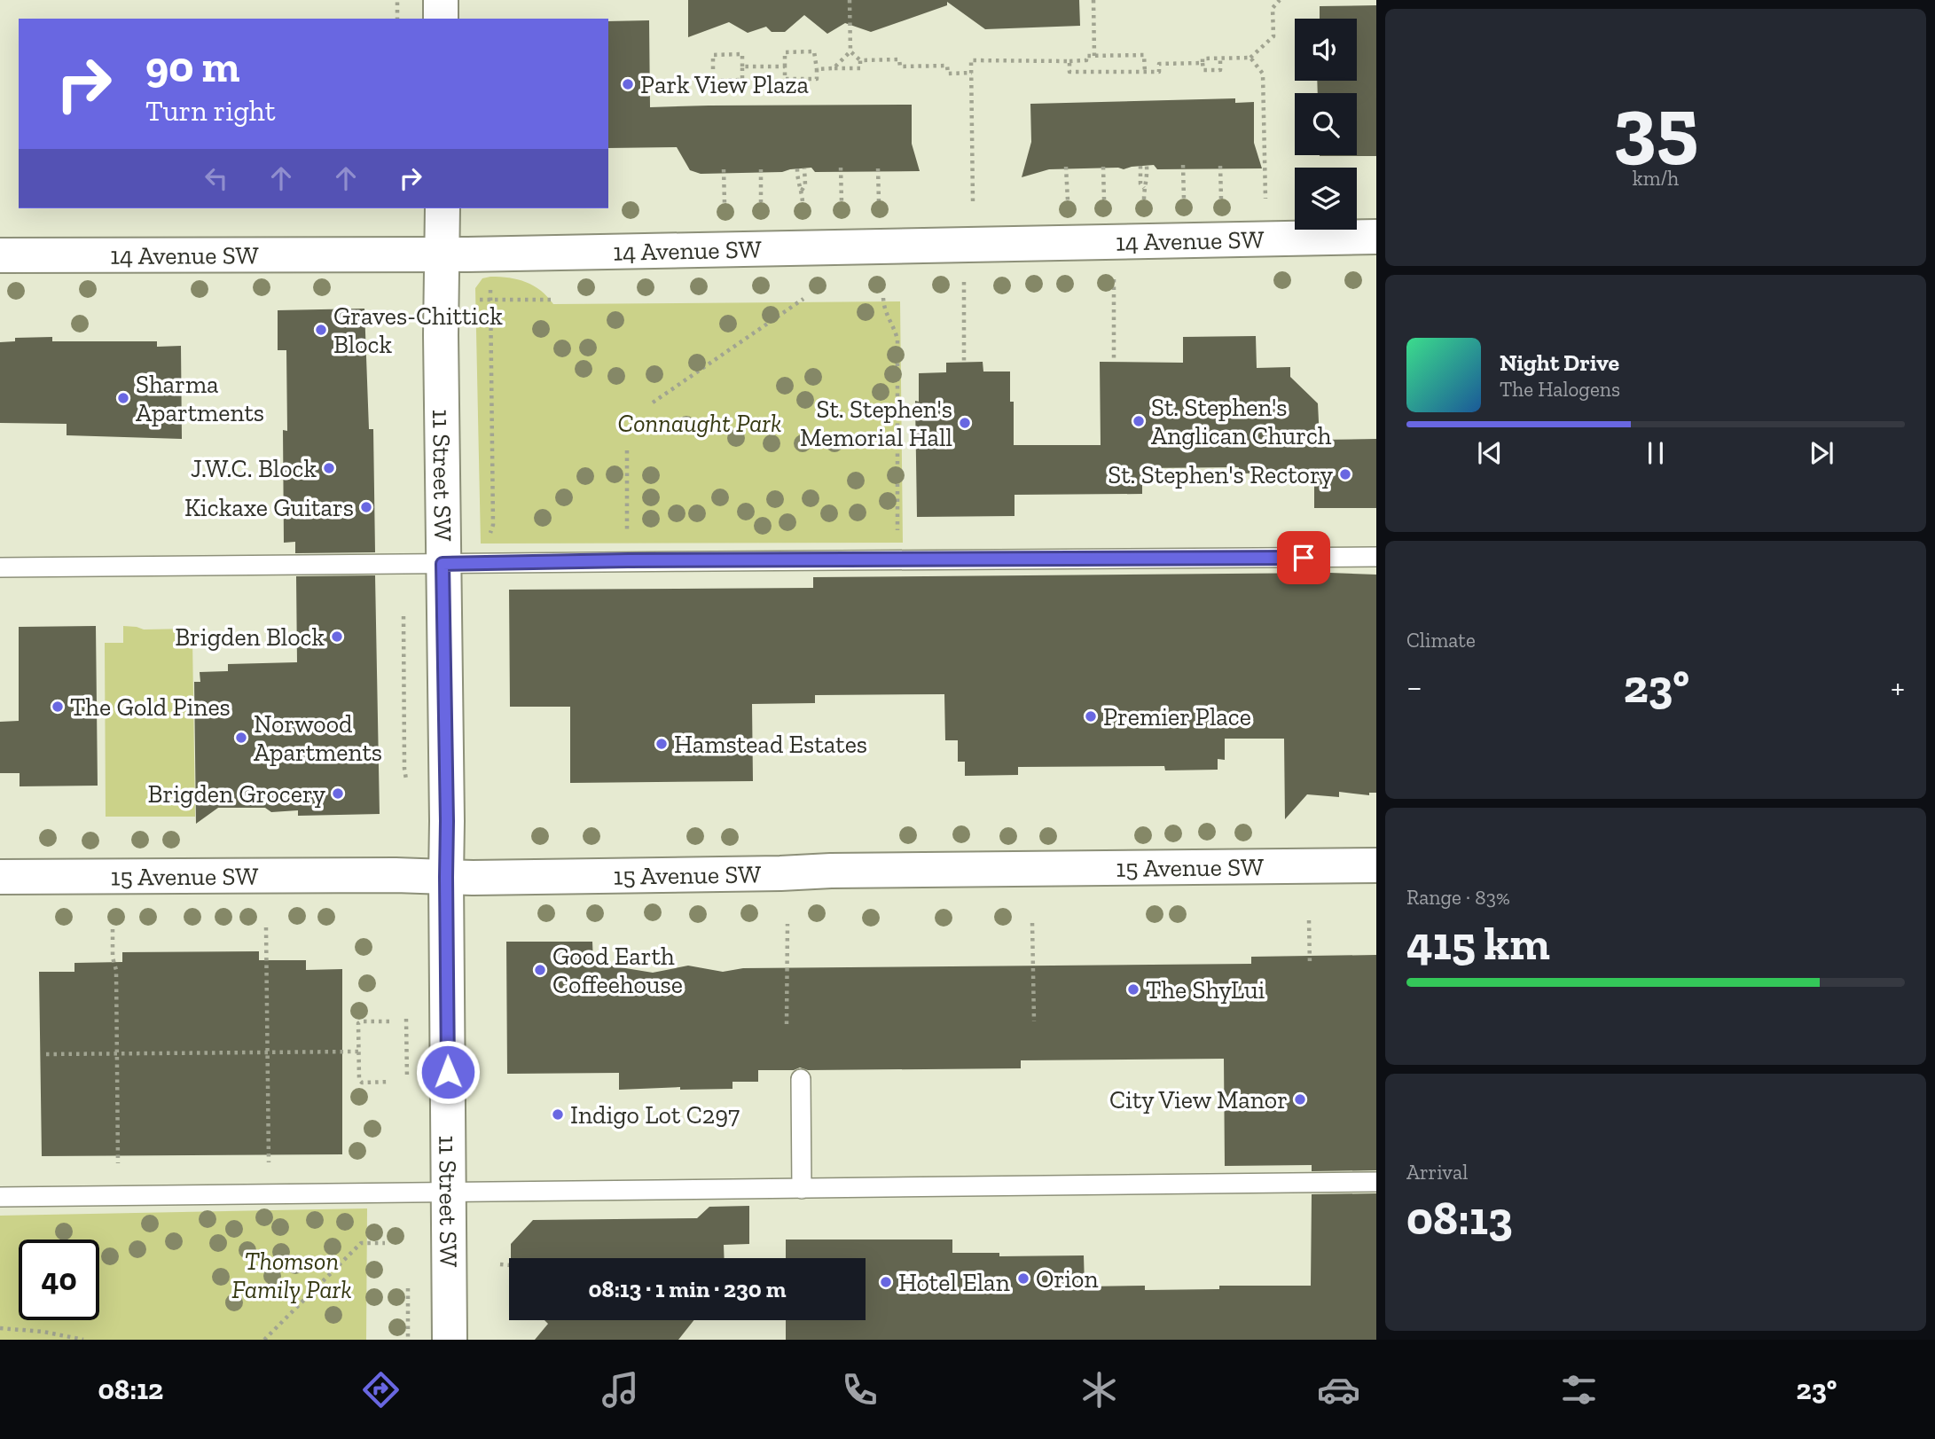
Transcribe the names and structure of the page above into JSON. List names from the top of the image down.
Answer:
{
  "streets": {
    "street": ["14 Avenue SW", "11 Street SW", "15 Avenue SW"]
  },
  "crossings": [
    ["14 Avenue SW", "11 Street SW"],
    ["11 Street SW", "15 Avenue SW"]
  ],
  "parks": ["Connaught Park", "Thomson Family Park"],
  "places": [
    "Park View Plaza",
    "Graves-Chittick Block",
    "Sharma Apartments",
    "St. Stephen's Anglican Church",
    "St. Stephen's Memorial Hall",
    "J.W.C. Block",
    "St. Stephen's Rectory",
    "Kickaxe Guitars",
    "Brigden Block",
    "The Gold Pines",
    "Premier Place",
    "Norwood Apartments",
    "Hamstead Estates",
    "Brigden Grocery",
    "Good Earth Coffeehouse",
    "The ShyLui",
    "City View Manor",
    "Indigo Lot C297",
    "Orion",
    "Hotel Elan"
  ],
  "page": {
    "tile": [
      ["35", "km/h"],
      "Climate",
      ["Range · 83%", "415 km"],
      ["Arrival", "08:13"]
    ],
    "turn": ["90 m", "Turn right"],
    "song": ["Night Drive", "The Halogens"],
    "heat": ["−", "23°", "+"],
    "limit": "40",
    "trip": "08:13 · 1 min · 230 m",
    "tabs": ["08:12", "23°"]
  }
}
